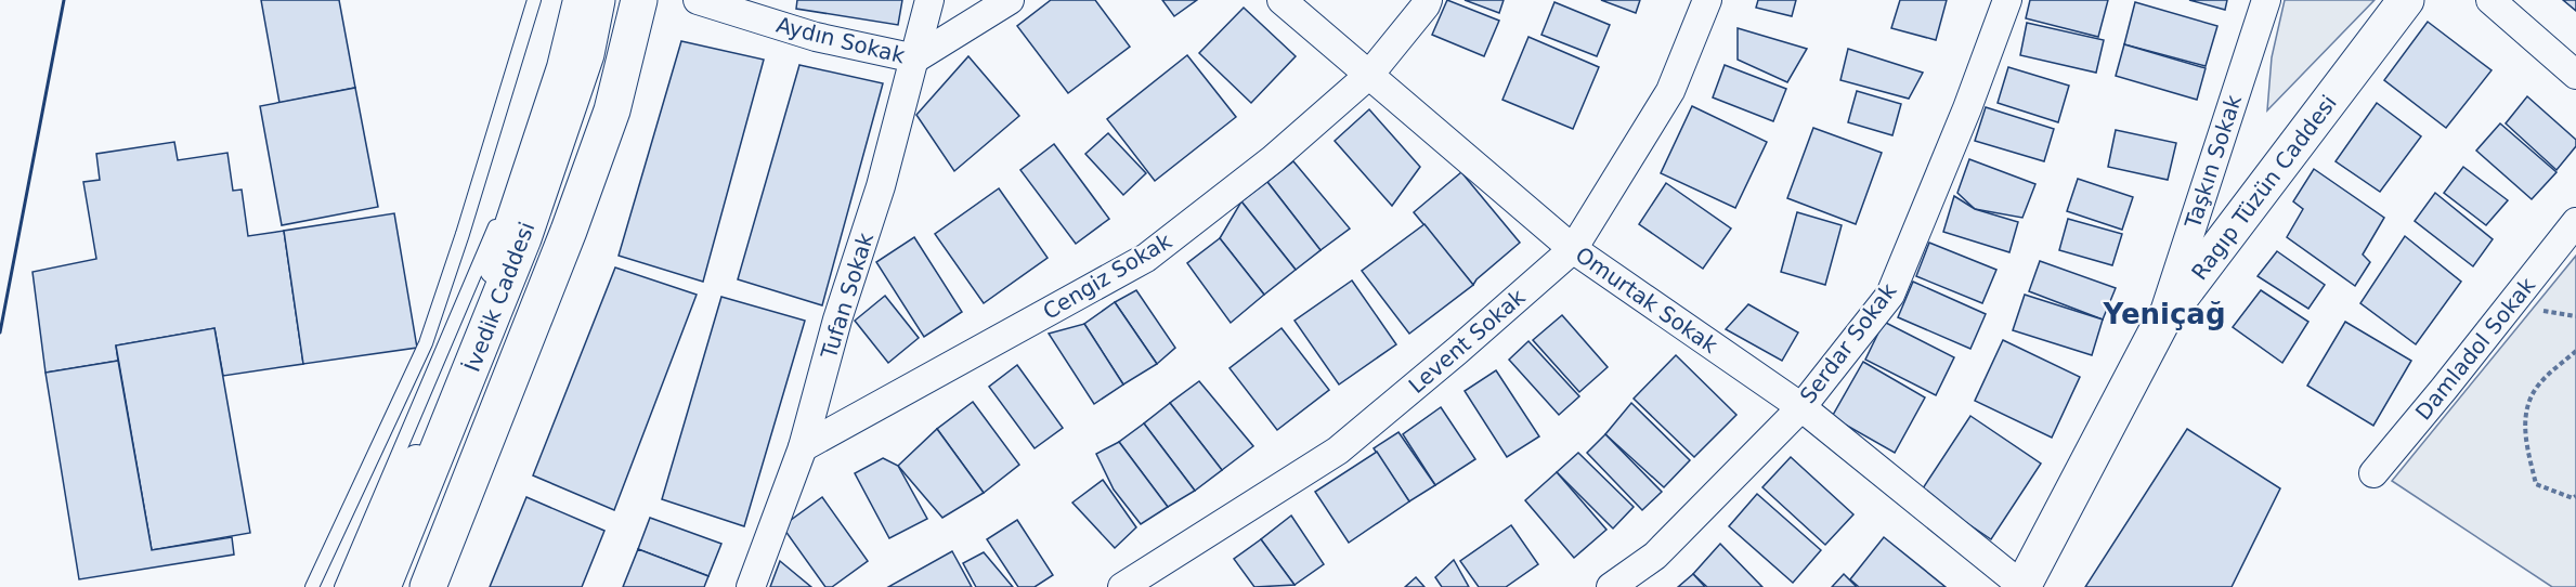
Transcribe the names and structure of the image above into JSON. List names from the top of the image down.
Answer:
{
  "streets": {
    "main road": ["Ragıp Tüzün Caddesi", "İvedik Caddesi"],
    "street": [
      "Aydın Sokak",
      "Taşkın Sokak",
      "Cengiz Sokak",
      "Tufan Sokak",
      "Omurtak Sokak",
      "Levent Sokak",
      "Serdar Sokak",
      "Damladol Sokak"
    ]
  },
  "crossings": [
    ["Aydın Sokak", "Tufan Sokak"],
    ["Taşkın Sokak", "Ragıp Tüzün Caddesi"],
    ["Ragıp Tüzün Caddesi", "Omurtak Sokak"],
    ["Cengiz Sokak", "Tufan Sokak"],
    ["Cengiz Sokak", "Omurtak Sokak"],
    ["Omurtak Sokak", "Levent Sokak"],
    ["Omurtak Sokak", "Serdar Sokak"]
  ],
  "districts": ["Yeniçağ"]
}
